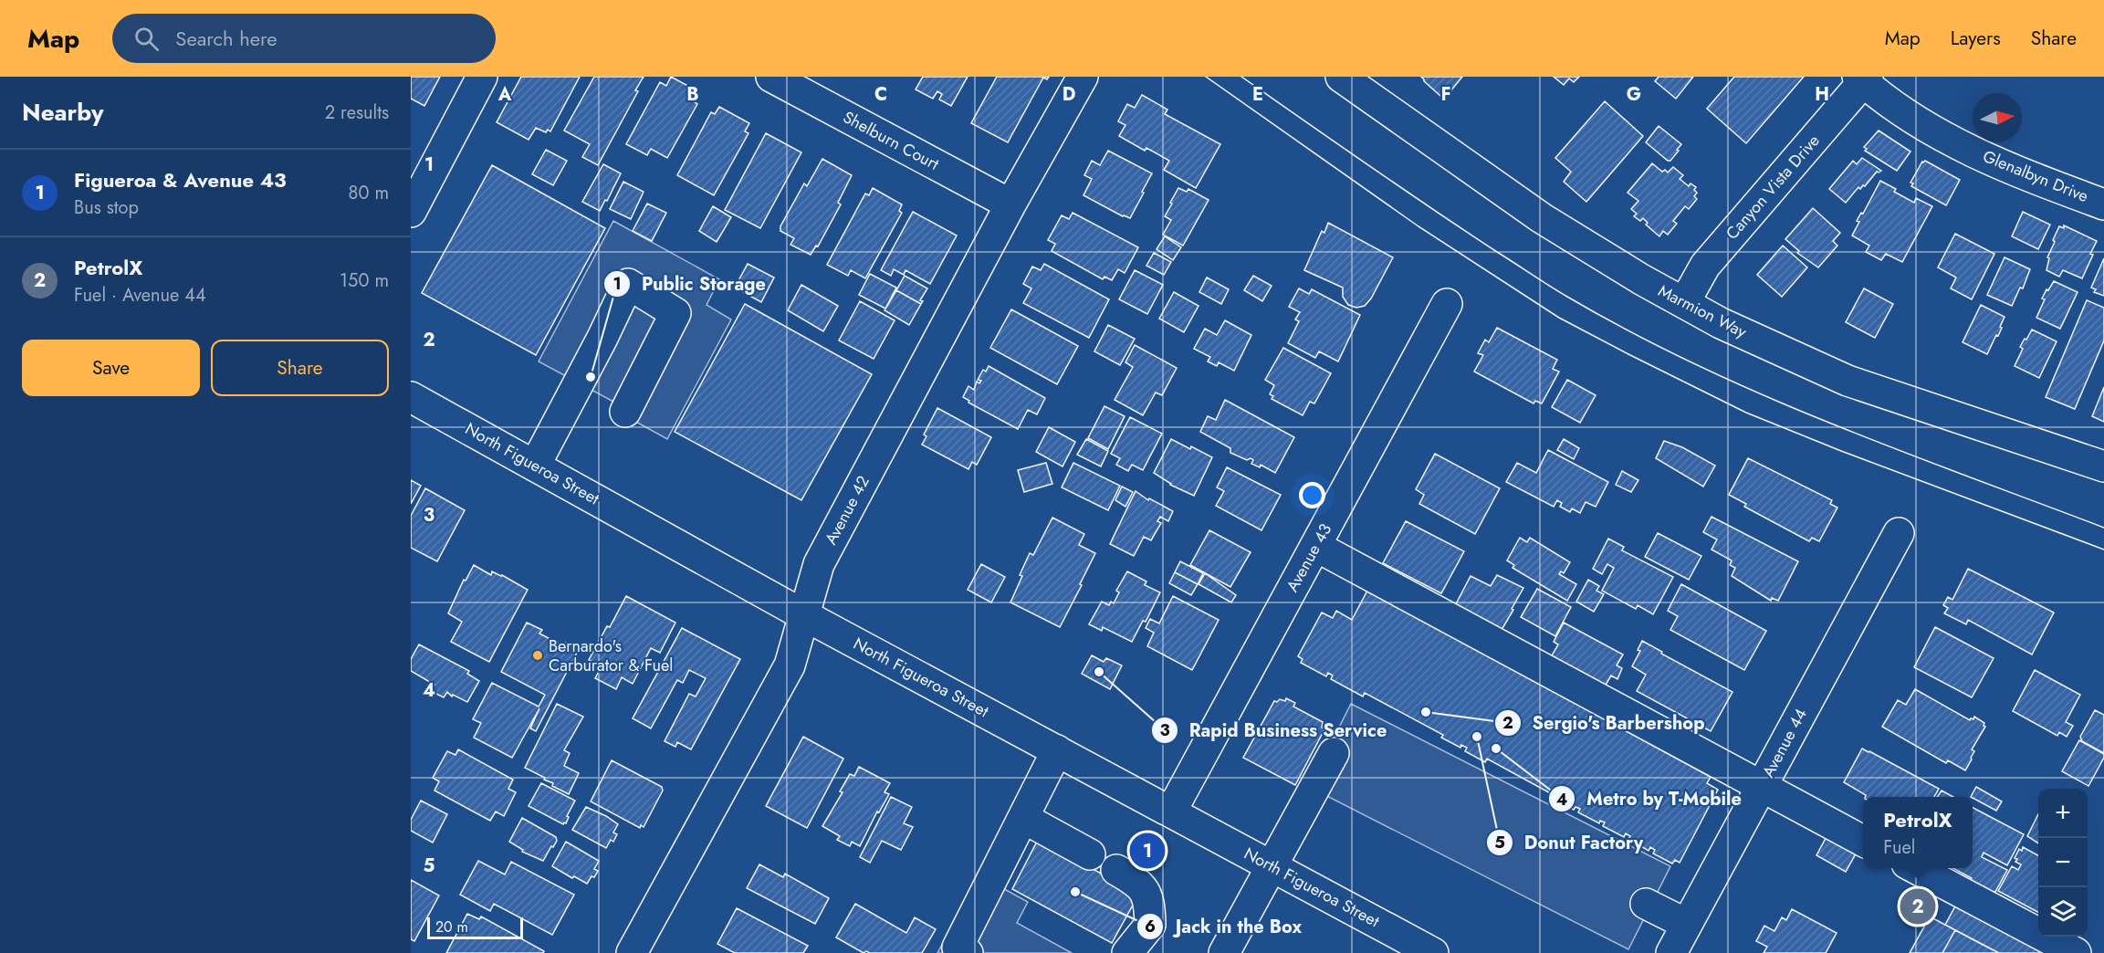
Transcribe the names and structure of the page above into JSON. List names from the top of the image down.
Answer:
{
  "streets": {
    "street": [
      "Shelburn Court",
      "Glenalbyn Drive",
      "Canyon Vista Drive",
      "Marmion Way",
      "North Figueroa Street",
      "Avenue 42",
      "Avenue 43",
      "Avenue 44"
    ]
  },
  "crossings": [
    ["Shelburn Court", "Avenue 42"],
    ["Glenalbyn Drive", "Canyon Vista Drive"],
    ["Canyon Vista Drive", "Marmion Way"],
    ["North Figueroa Street", "Avenue 42"],
    ["North Figueroa Street", "Avenue 43"]
  ],
  "places": [
    "Public Storage",
    "Bernardo's Carburator & Fuel",
    "Rapid Business Service",
    "Sergio's Barbershop",
    "Donut Factory",
    "Metro by T-Mobile",
    "Jack in the Box"
  ],
  "scale_bar": "20 m",
  "north": "right",
  "page": {
    "header": "Map",
    "search": "Search here",
    "nav": ["Map", "Layers", "Share"],
    "heading": ["Nearby", "2 results"],
    "list": [
      {
        "mark": "1",
        "name": "Figueroa & Avenue 43",
        "note": "Bus stop",
        "value": "80 m"
      },
      {
        "mark": "2",
        "name": "PetrolX",
        "note": "Fuel · Avenue 44",
        "value": "150 m"
      }
    ],
    "buttons": ["Save", "Share"],
    "map_buttons": ["+", "−"],
    "popup": ["PetrolX", "Fuel"],
    "pins": ["1", "2"],
    "scale": "20 m"
  },
  "grid": {
    "columns": [
      "A",
      "B",
      "C",
      "D",
      "E",
      "F",
      "G",
      "H"
    ],
    "rows": [
      "1",
      "2",
      "3",
      "4",
      "5"
    ]
  }
}
